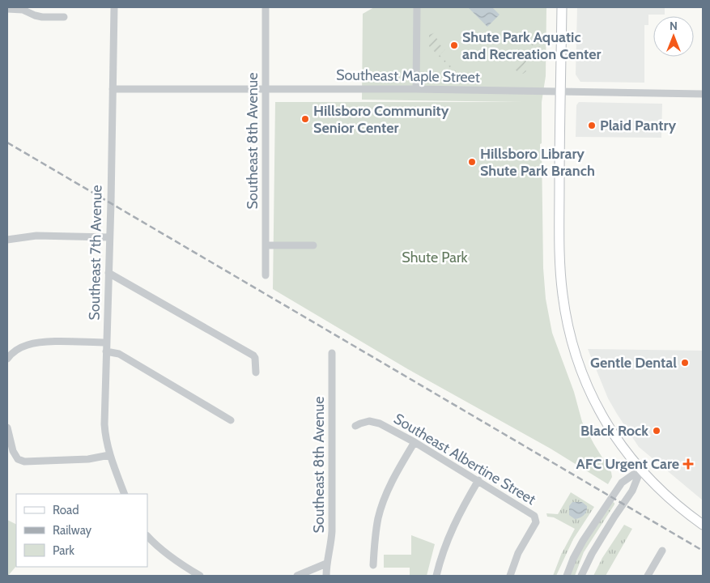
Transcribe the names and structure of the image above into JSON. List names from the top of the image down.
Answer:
{
  "streets": {
    "street": [
      "Southeast Maple Street",
      "Southeast 8th Avenue",
      "Southeast 7th Avenue",
      "Southeast Albertine Street"
    ]
  },
  "crossings": [
    ["Southeast Maple Street", "Southeast 8th Avenue"],
    ["Southeast Maple Street", "Southeast 7th Avenue"]
  ],
  "parks": ["Shute Park"],
  "places": {
    "other": [
      "Shute Park Aquatic and Recreation Center",
      "Hillsboro Community Senior Center",
      "Plaid Pantry",
      "Hillsboro Library Shute Park Branch",
      "Gentle Dental",
      "Black Rock"
    ],
    "health": ["AFC Urgent Care"]
  },
  "legend": ["Road", "Railway", "Park"],
  "north": "top"
}
